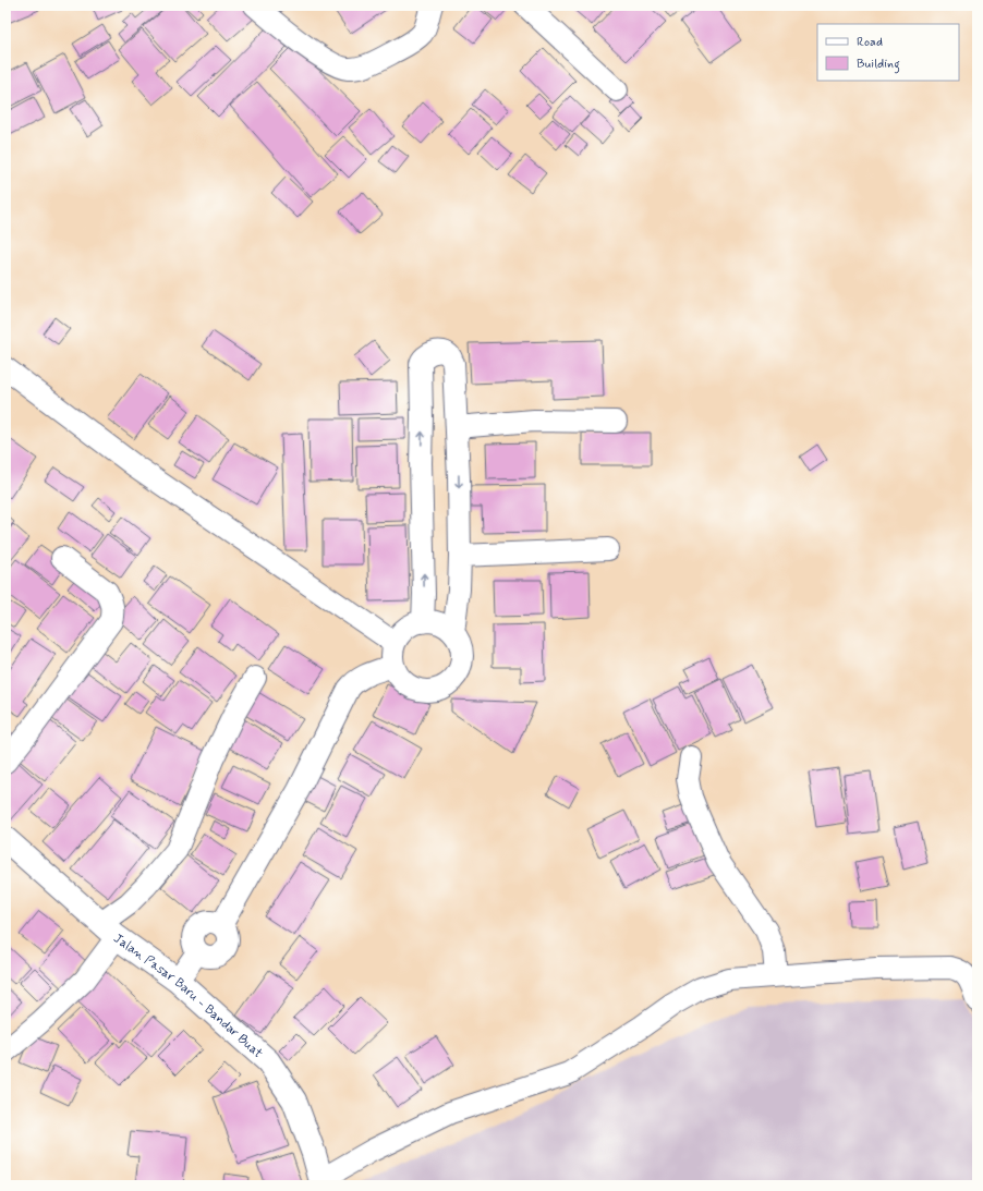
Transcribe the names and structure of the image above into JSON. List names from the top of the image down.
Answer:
{
  "streets": {
    "street": ["Jalan Pasar Baru - Bandar Buat"]
  },
  "legend": ["Road", "Building"]
}
